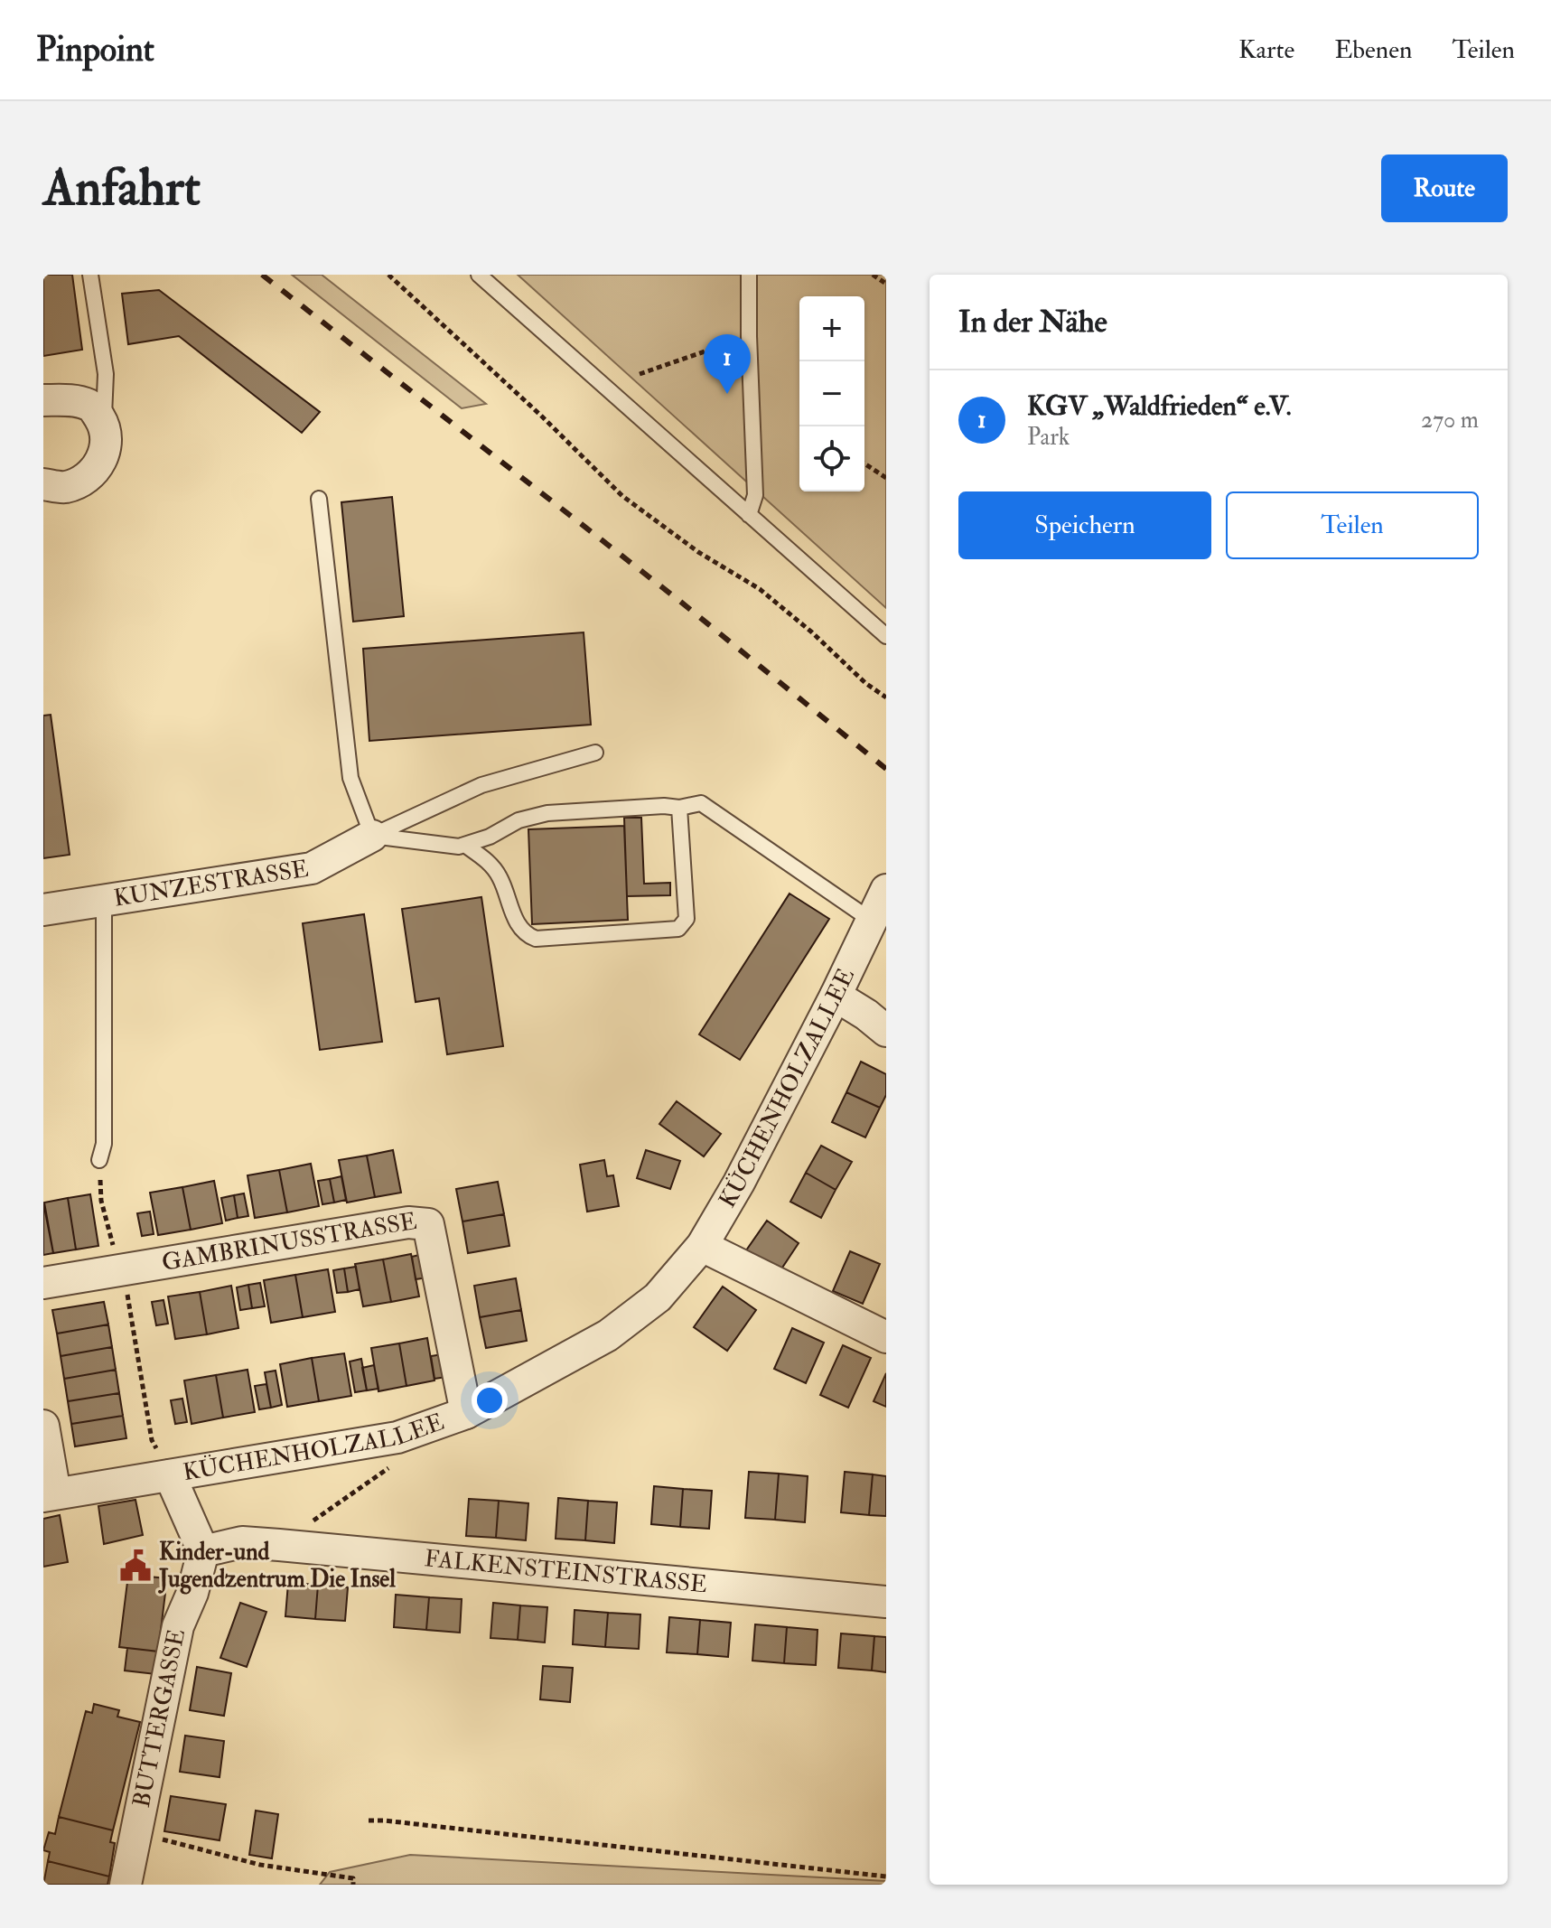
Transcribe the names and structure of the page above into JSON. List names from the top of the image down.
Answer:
{
  "streets": {
    "street": [
      "KUNZESTRASSE",
      "KÜCHENHOLZALLEE",
      "GAMBRINUSSTRASSE",
      "FALKENSTEINSTRASSE",
      "BUTTERGASSE"
    ]
  },
  "crossings": [
    ["KÜCHENHOLZALLEE", "GAMBRINUSSTRASSE"],
    ["FALKENSTEINSTRASSE", "BUTTERGASSE"]
  ],
  "places": {
    "public building": ["Kinder-und Jugendzentrum Die Insel"]
  },
  "page": {
    "header": "Pinpoint",
    "nav": ["Karte", "Ebenen", "Teilen"],
    "buttons": [
      "Route",
      ["Speichern", "Teilen"]
    ],
    "title": "Anfahrt",
    "heading": "In der Nähe",
    "map_buttons": ["+", "−"],
    "pins": "1",
    "list": [
      {
        "mark": "1",
        "name": "KGV „Waldfrieden“ e.V.",
        "note": "Park",
        "value": "270 m"
      }
    ]
  }
}
